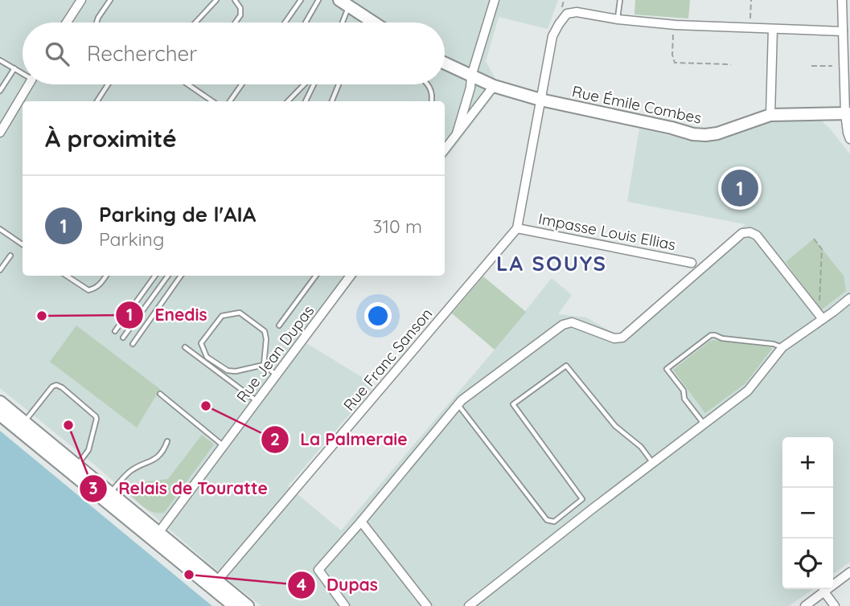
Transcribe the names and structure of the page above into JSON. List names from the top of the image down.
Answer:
{
  "streets": {
    "main road": ["Rue Émile Combes"],
    "street": ["Impasse Louis Ellias", "Rue Jean Dupas", "Rue Franc Sanson"]
  },
  "crossings": [
    ["Impasse Louis Ellias", "Rue Franc Sanson"]
  ],
  "districts": ["LA SOUYS"],
  "places": [
    "Enedis",
    "La Palmeraie",
    "Relais de Touratte",
    "Dupas"
  ],
  "page": {
    "search": "Rechercher",
    "heading": "À proximité",
    "pins": "1",
    "list": [
      {
        "mark": "1",
        "name": "Parking de l'AIA",
        "note": "Parking",
        "value": "310 m"
      }
    ],
    "map_buttons": ["+", "−"]
  }
}
